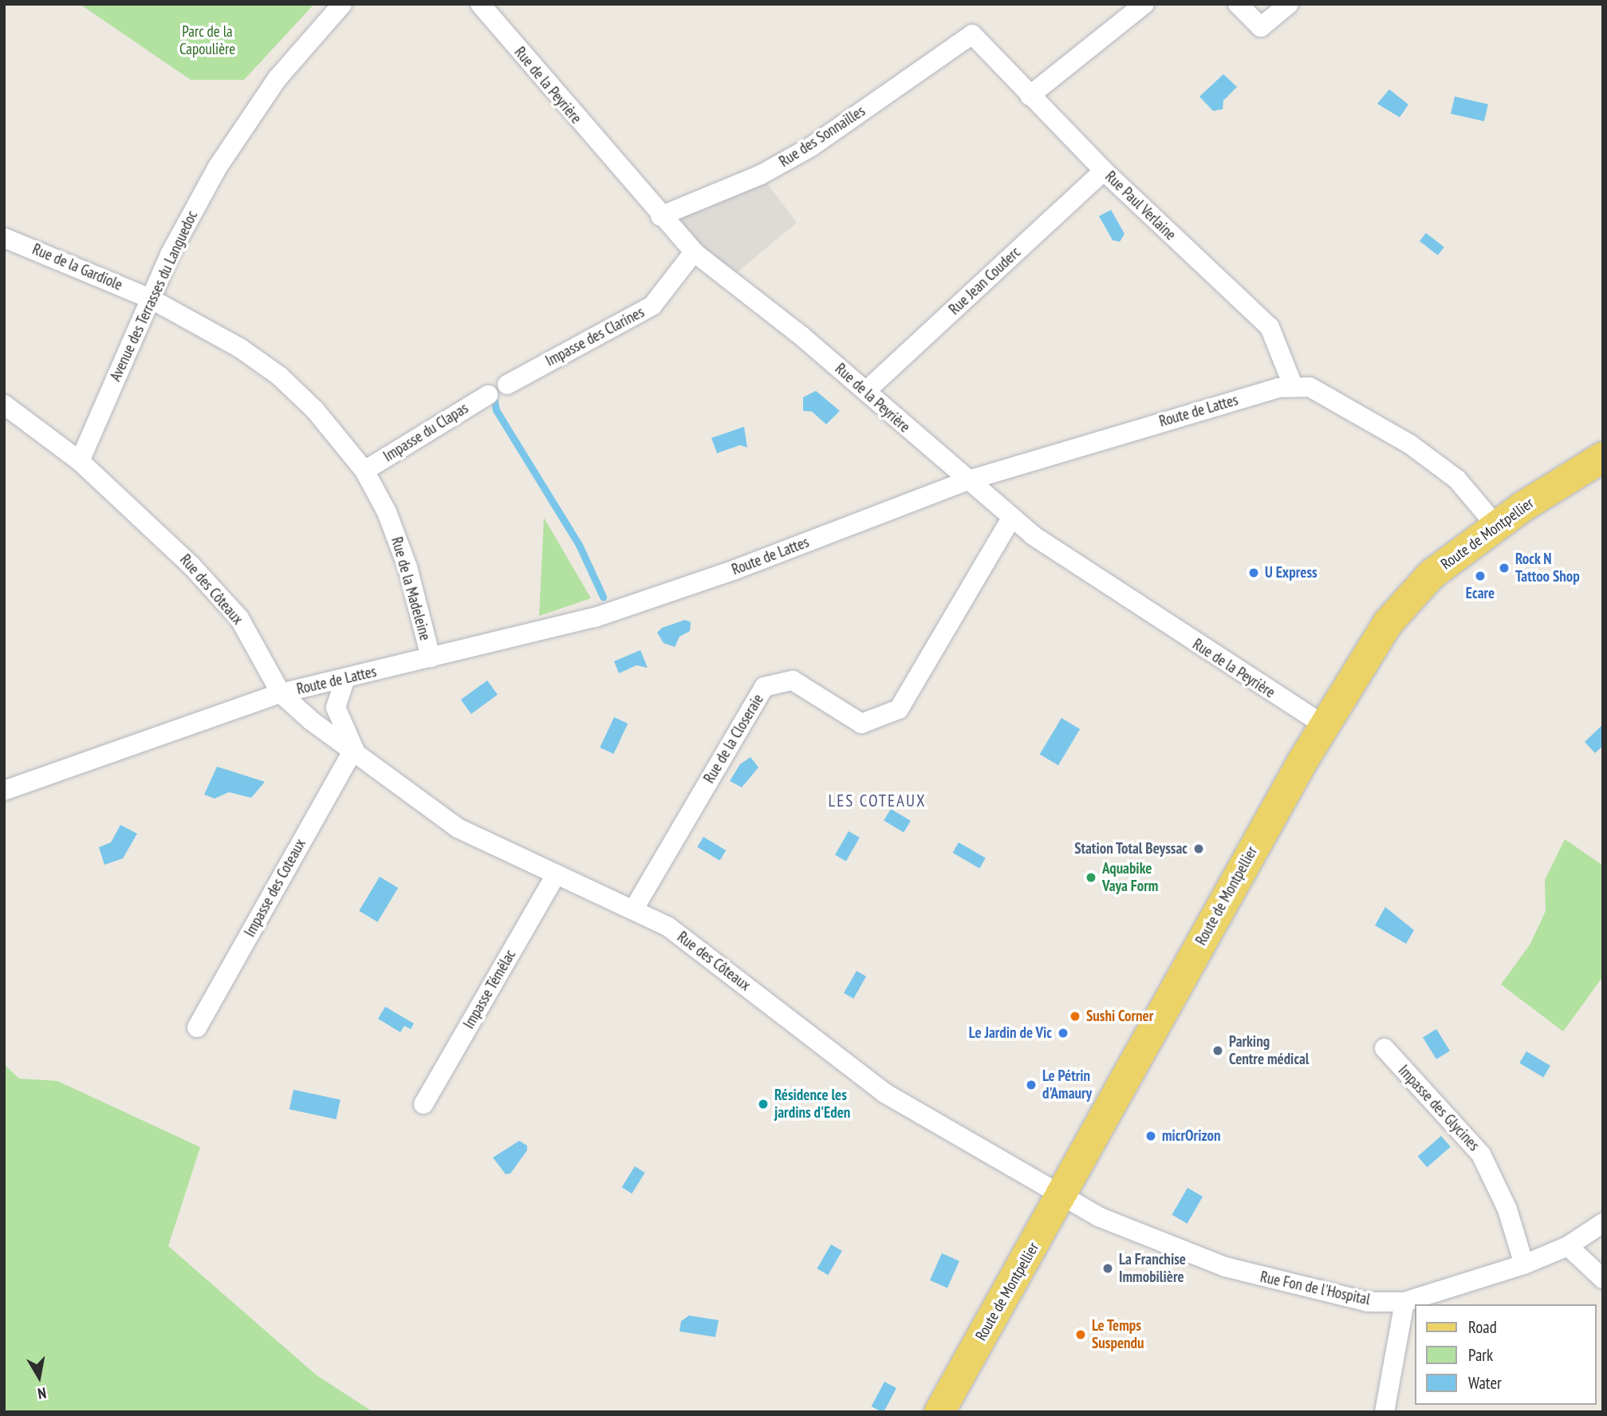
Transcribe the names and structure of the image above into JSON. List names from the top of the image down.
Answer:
{
  "streets": {
    "main road": ["Route de Montpellier"],
    "street": [
      "Rue de la Peyrière",
      "Rue des Sonnailles",
      "Rue Paul Verlaine",
      "Rue de la Gardiole",
      "Rue Jean Couderc",
      "Avenue des Terrasses du Languedoc",
      "Impasse des Clarines",
      "Route de Lattes",
      "Impasse du Clapas",
      "Rue de la Madeleine",
      "Rue des Côteaux",
      "Rue de la Closeraie",
      "Impasse des Coteaux",
      "Impasse Témélac",
      "Impasse des Glycines",
      "Rue Fon de l'Hospital"
    ]
  },
  "crossings": [
    ["Rue de la Peyrière", "Rue des Sonnailles"],
    ["Rue de la Peyrière", "Rue Jean Couderc"],
    ["Rue de la Peyrière", "Impasse des Clarines"],
    ["Rue de la Peyrière", "Route de Lattes"],
    ["Rue de la Peyrière", "Route de Montpellier"],
    ["Rue de la Peyrière", "Rue de la Closeraie"],
    ["Rue des Sonnailles", "Rue Paul Verlaine"],
    ["Rue Paul Verlaine", "Rue Jean Couderc"],
    ["Rue Paul Verlaine", "Route de Lattes"],
    ["Rue de la Gardiole", "Avenue des Terrasses du Languedoc"],
    ["Rue de la Gardiole", "Rue de la Madeleine"],
    ["Avenue des Terrasses du Languedoc", "Rue de la Madeleine"],
    ["Avenue des Terrasses du Languedoc", "Rue des Côteaux"],
    ["Route de Lattes", "Rue de la Madeleine"],
    ["Route de Lattes", "Rue des Côteaux"],
    ["Impasse du Clapas", "Rue de la Madeleine"],
    ["Route de Montpellier", "Rue des Côteaux"],
    ["Route de Montpellier", "Rue Fon de l'Hospital"],
    ["Rue des Côteaux", "Rue de la Closeraie"],
    ["Rue des Côteaux", "Impasse des Coteaux"],
    ["Rue des Côteaux", "Impasse Témélac"],
    ["Rue des Côteaux", "Rue Fon de l'Hospital"],
    ["Impasse des Glycines", "Rue Fon de l'Hospital"]
  ],
  "districts": ["LES COTEAUX"],
  "parks": ["Parc de la Capoulière"],
  "places": [
    "Rock N Tattoo Shop",
    "U Express",
    "Ecare",
    "Station Total Beyssac",
    "Aquabike Vaya Form",
    "Sushi Corner",
    "Le Jardin de Vic",
    "Parking Centre médical",
    "Le Pétrin d'Amaury",
    "Résidence les jardins d'Eden",
    "micrOrizon",
    "La Franchise Immobilière",
    "Le Temps Suspendu"
  ],
  "legend": ["Road", "Park", "Water"],
  "north": "bottom"
}
